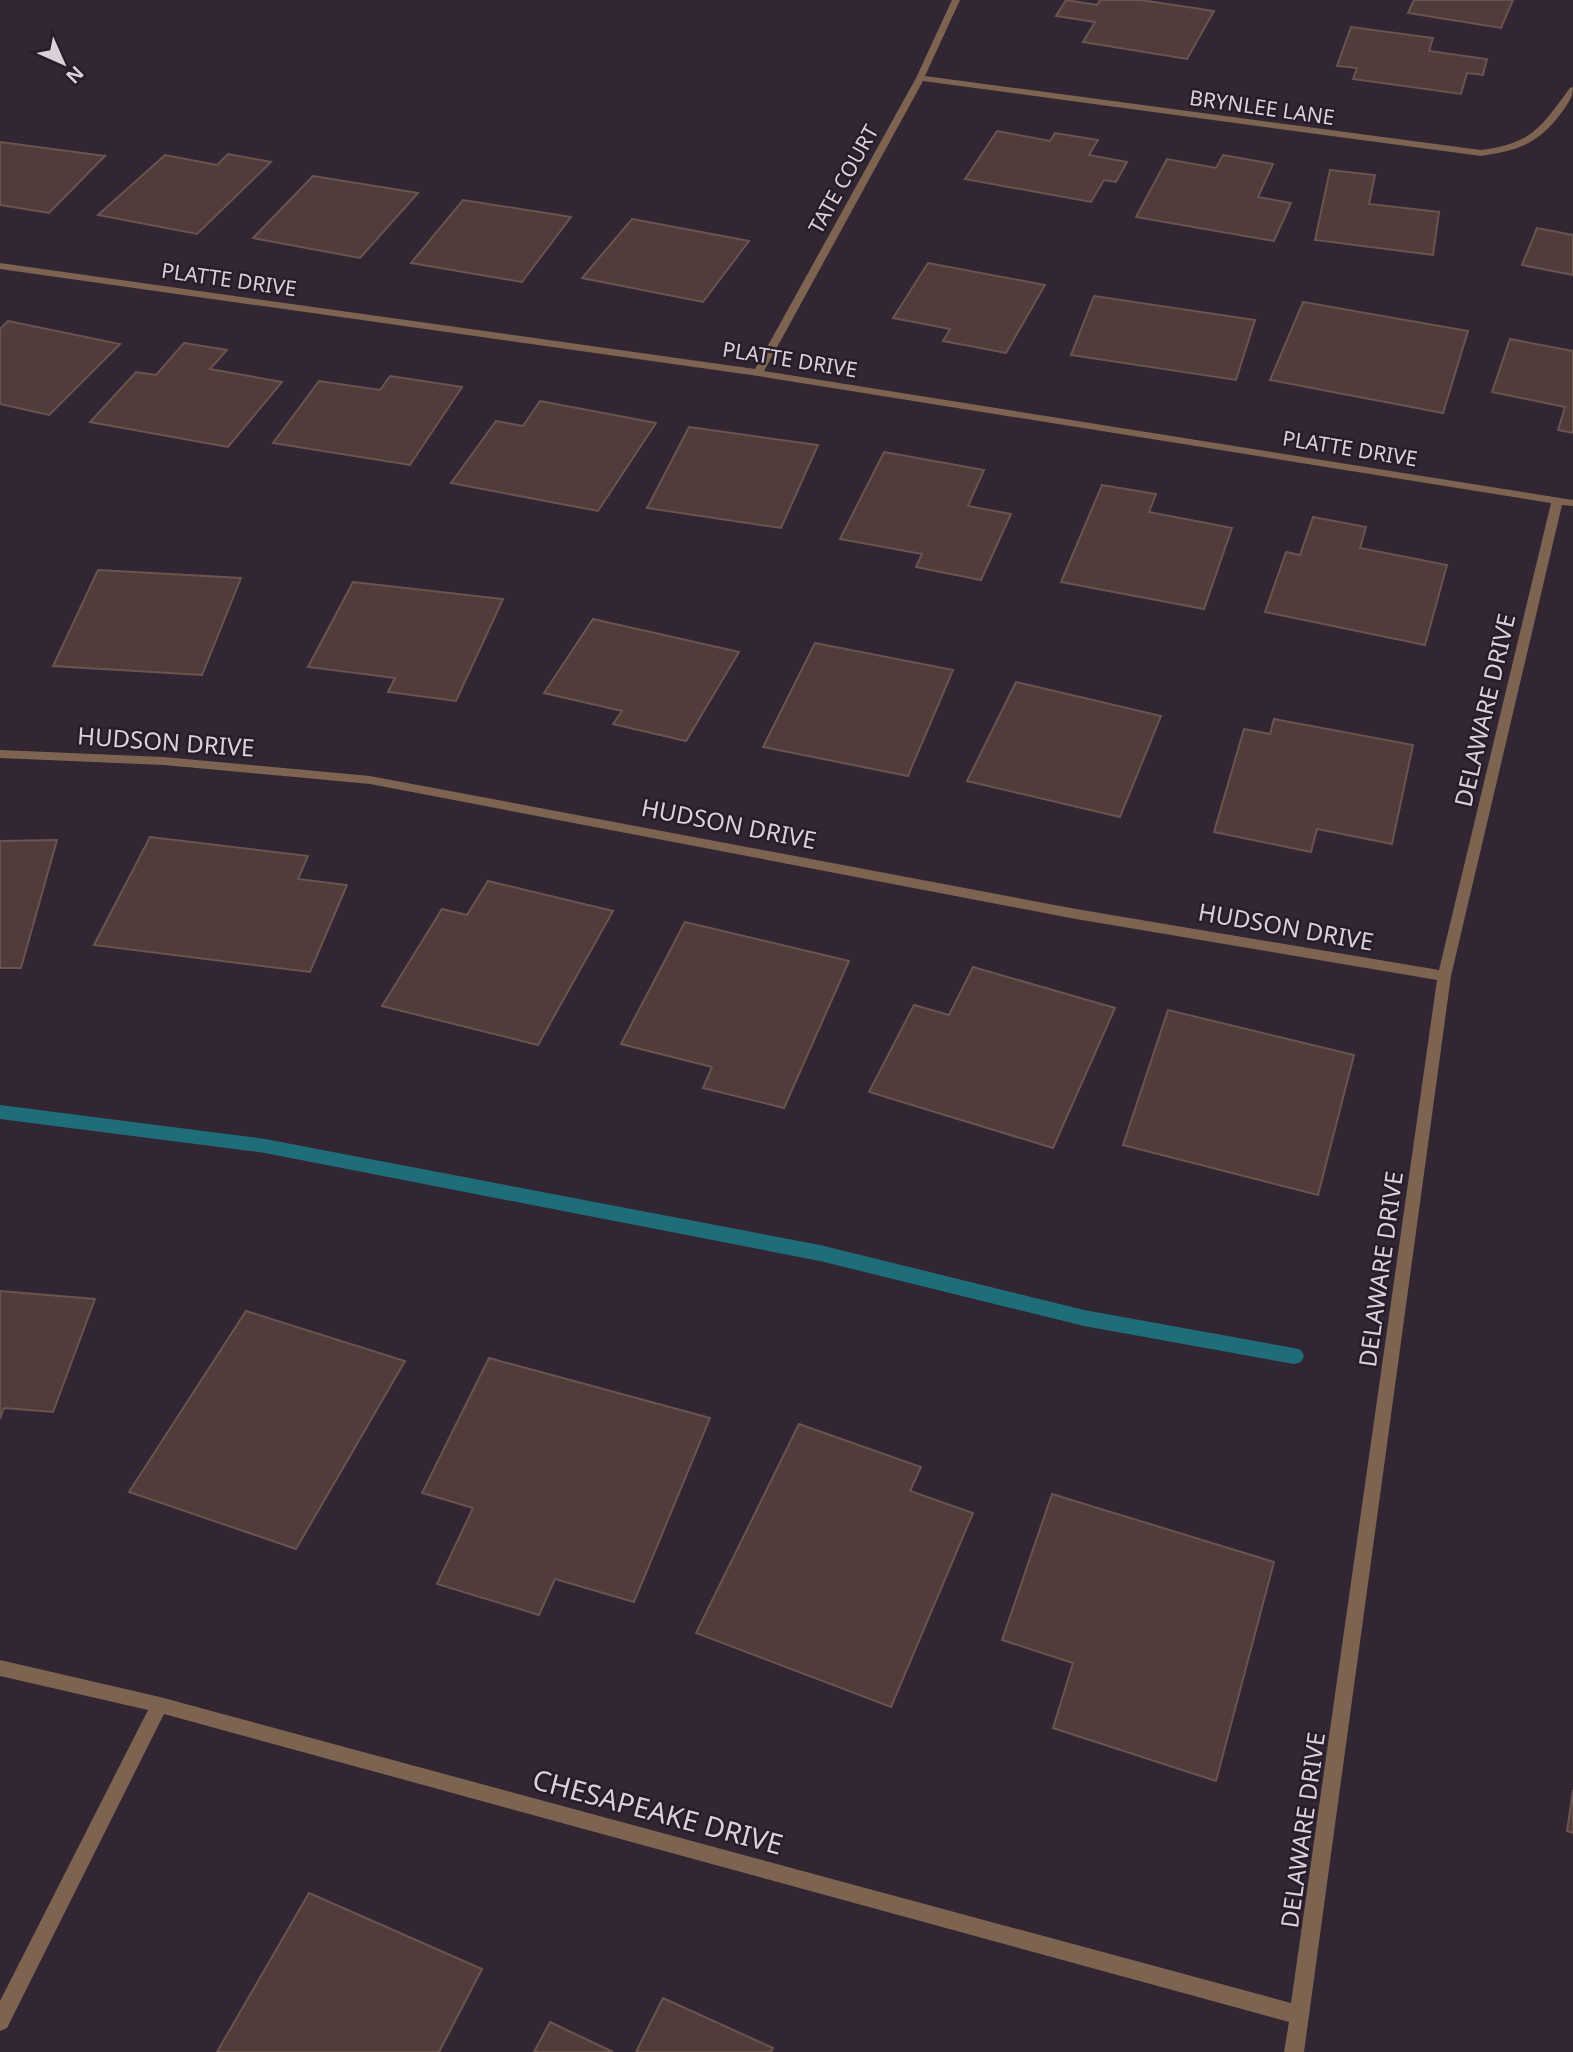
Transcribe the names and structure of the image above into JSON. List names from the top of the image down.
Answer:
{
  "streets": {
    "street": [
      "BRYNLEE LANE",
      "TATE COURT",
      "PLATTE DRIVE",
      "DELAWARE DRIVE",
      "HUDSON DRIVE",
      "CHESAPEAKE DRIVE"
    ]
  },
  "crossings": [
    ["BRYNLEE LANE", "TATE COURT"],
    ["TATE COURT", "PLATTE DRIVE"],
    ["PLATTE DRIVE", "DELAWARE DRIVE"],
    ["DELAWARE DRIVE", "HUDSON DRIVE"],
    ["DELAWARE DRIVE", "CHESAPEAKE DRIVE"]
  ],
  "north": "bottom right"
}
